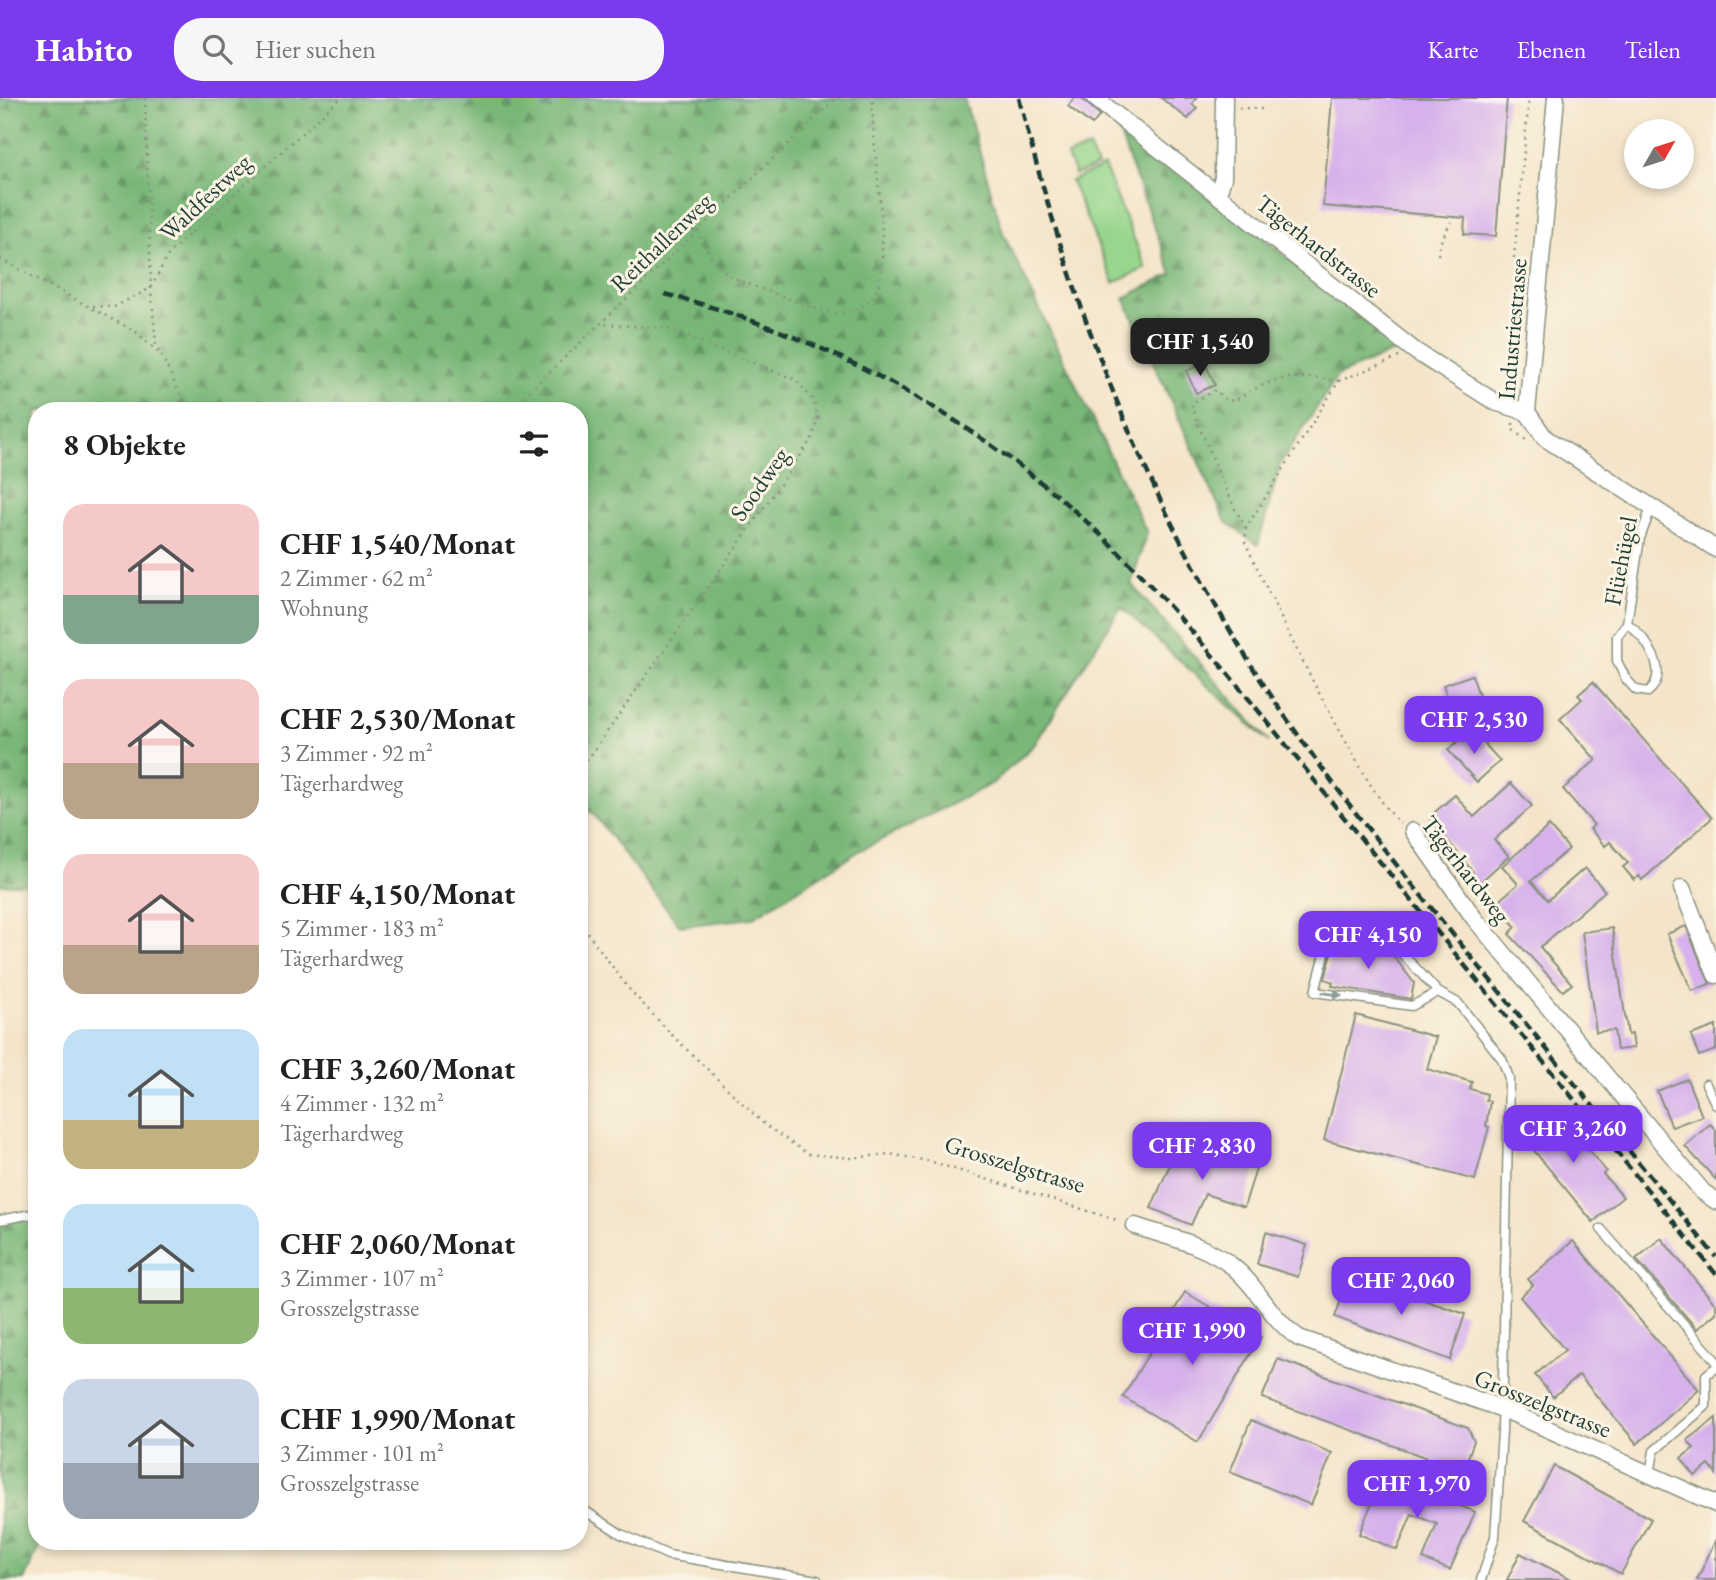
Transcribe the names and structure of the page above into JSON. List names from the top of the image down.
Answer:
{
  "streets": {
    "street": [
      "Tägerhardstrasse",
      "Industriestrasse",
      "Tägerhardweg",
      "Grosszelgstrasse"
    ],
    "lane": ["Flüehügel"],
    "path": ["Waldfestweg", "Reithallenweg", "Soodweg"]
  },
  "crossings": [
    ["Reithallenweg", "Soodweg"],
    ["Tägerhardstrasse", "Industriestrasse"],
    ["Industriestrasse", "Flüehügel"]
  ],
  "north": "top right",
  "page": {
    "header": "Habito",
    "search": "Hier suchen",
    "nav": ["Karte", "Ebenen", "Teilen"],
    "price": [
      "CHF 1,540",
      "CHF 2,530",
      "CHF 4,150",
      "CHF 3,260",
      "CHF 2,830",
      "CHF 2,060",
      "CHF 1,990",
      "CHF 1,970"
    ],
    "heading": "8 Objekte",
    "list": [
      {
        "name": "CHF 1,540/Monat",
        "note": "2 Zimmer · 62 m² · Wohnung"
      },
      {
        "name": "CHF 2,530/Monat",
        "note": "3 Zimmer · 92 m² · Tägerhardweg"
      },
      {
        "name": "CHF 4,150/Monat",
        "note": "5 Zimmer · 183 m² · Tägerhardweg"
      },
      {
        "name": "CHF 3,260/Monat",
        "note": "4 Zimmer · 132 m² · Tägerhardweg"
      },
      {
        "name": "CHF 2,060/Monat",
        "note": "3 Zimmer · 107 m² · Grosszelgstrasse"
      },
      {
        "name": "CHF 1,990/Monat",
        "note": "3 Zimmer · 101 m² · Grosszelgstrasse"
      }
    ]
  }
}
